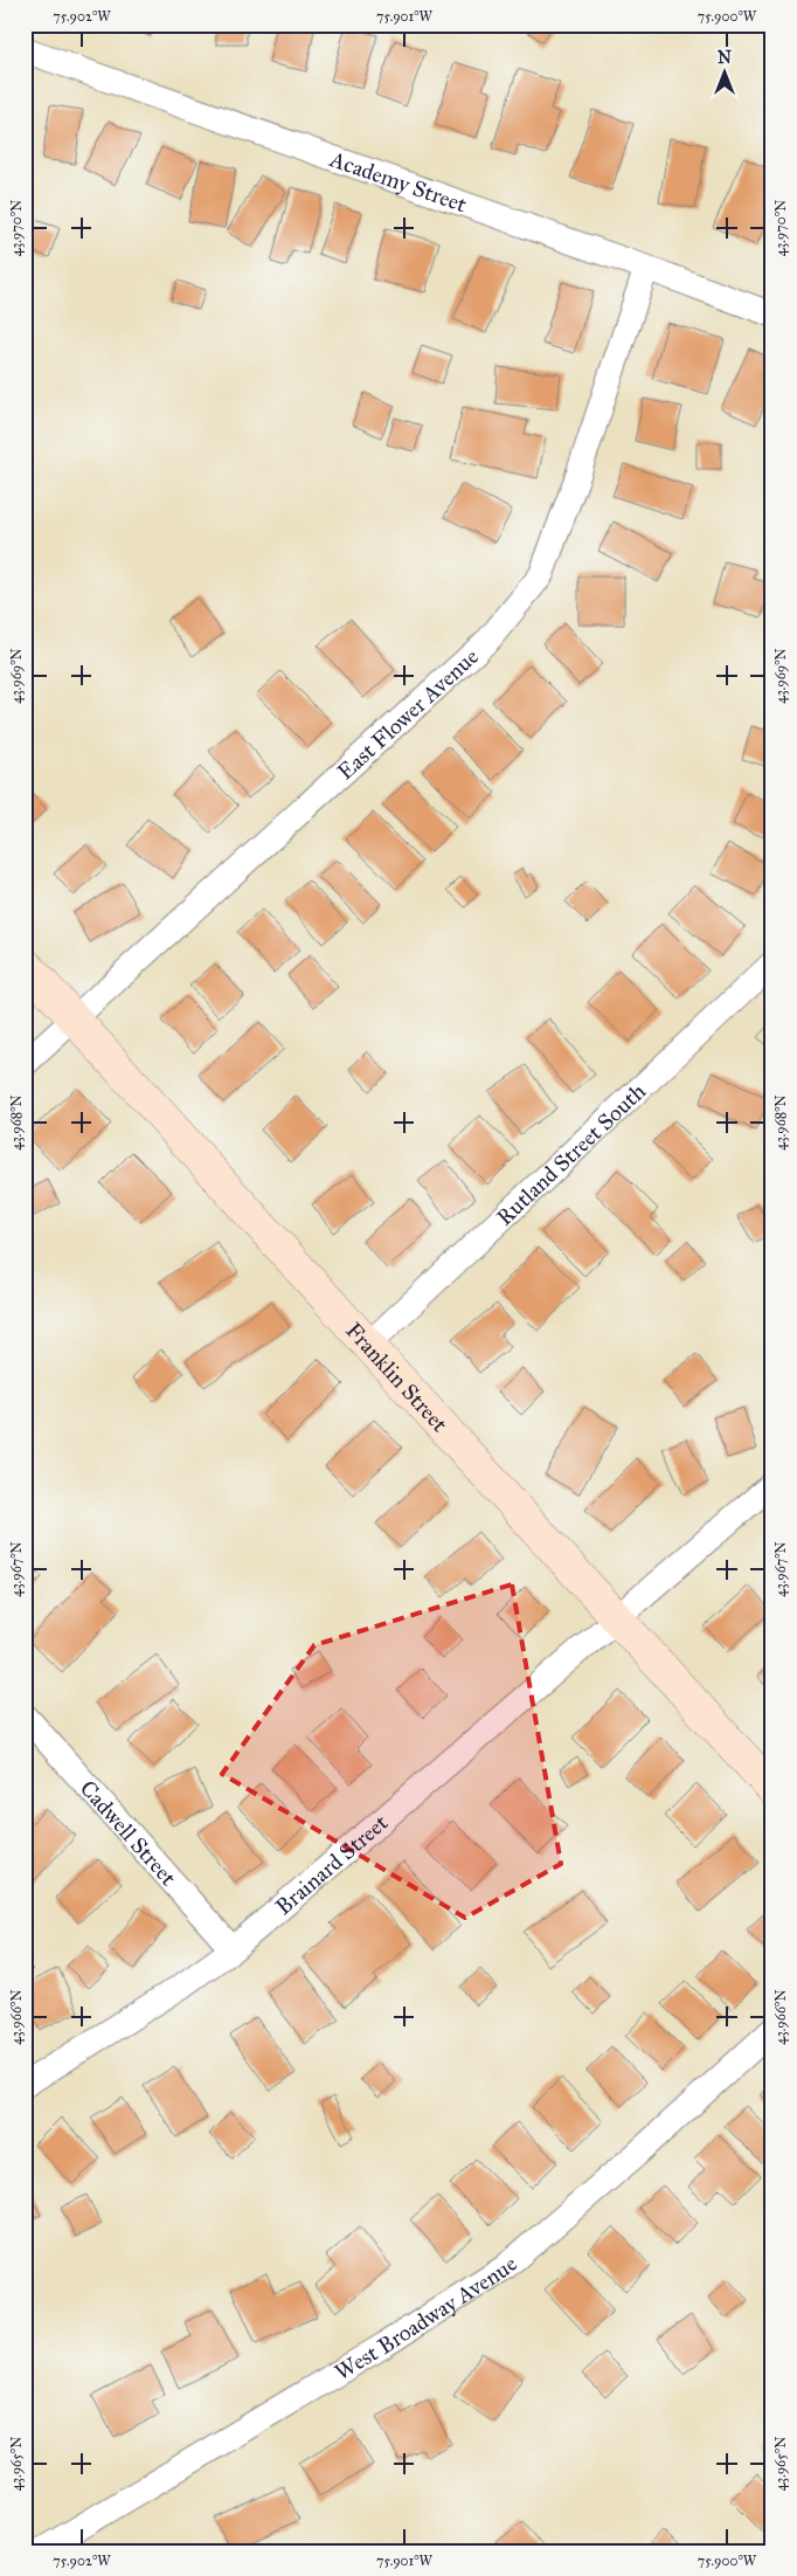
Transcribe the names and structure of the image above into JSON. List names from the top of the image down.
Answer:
{
  "streets": {
    "street": [
      "Academy Street",
      "East Flower Avenue",
      "Rutland Street South",
      "Franklin Street",
      "Cadwell Street",
      "Brainard Street",
      "West Broadway Avenue"
    ]
  },
  "crossings": [
    ["Academy Street", "East Flower Avenue"],
    ["East Flower Avenue", "Franklin Street"],
    ["Rutland Street South", "Franklin Street"],
    ["Franklin Street", "Brainard Street"],
    ["Cadwell Street", "Brainard Street"]
  ],
  "north": "top",
  "coordinates": [
    "75.902°W",
    "75.901°W",
    "75.900°W",
    "43.970°N",
    "43.969°N",
    "43.968°N",
    "43.967°N",
    "43.966°N",
    "43.965°N"
  ]
}
